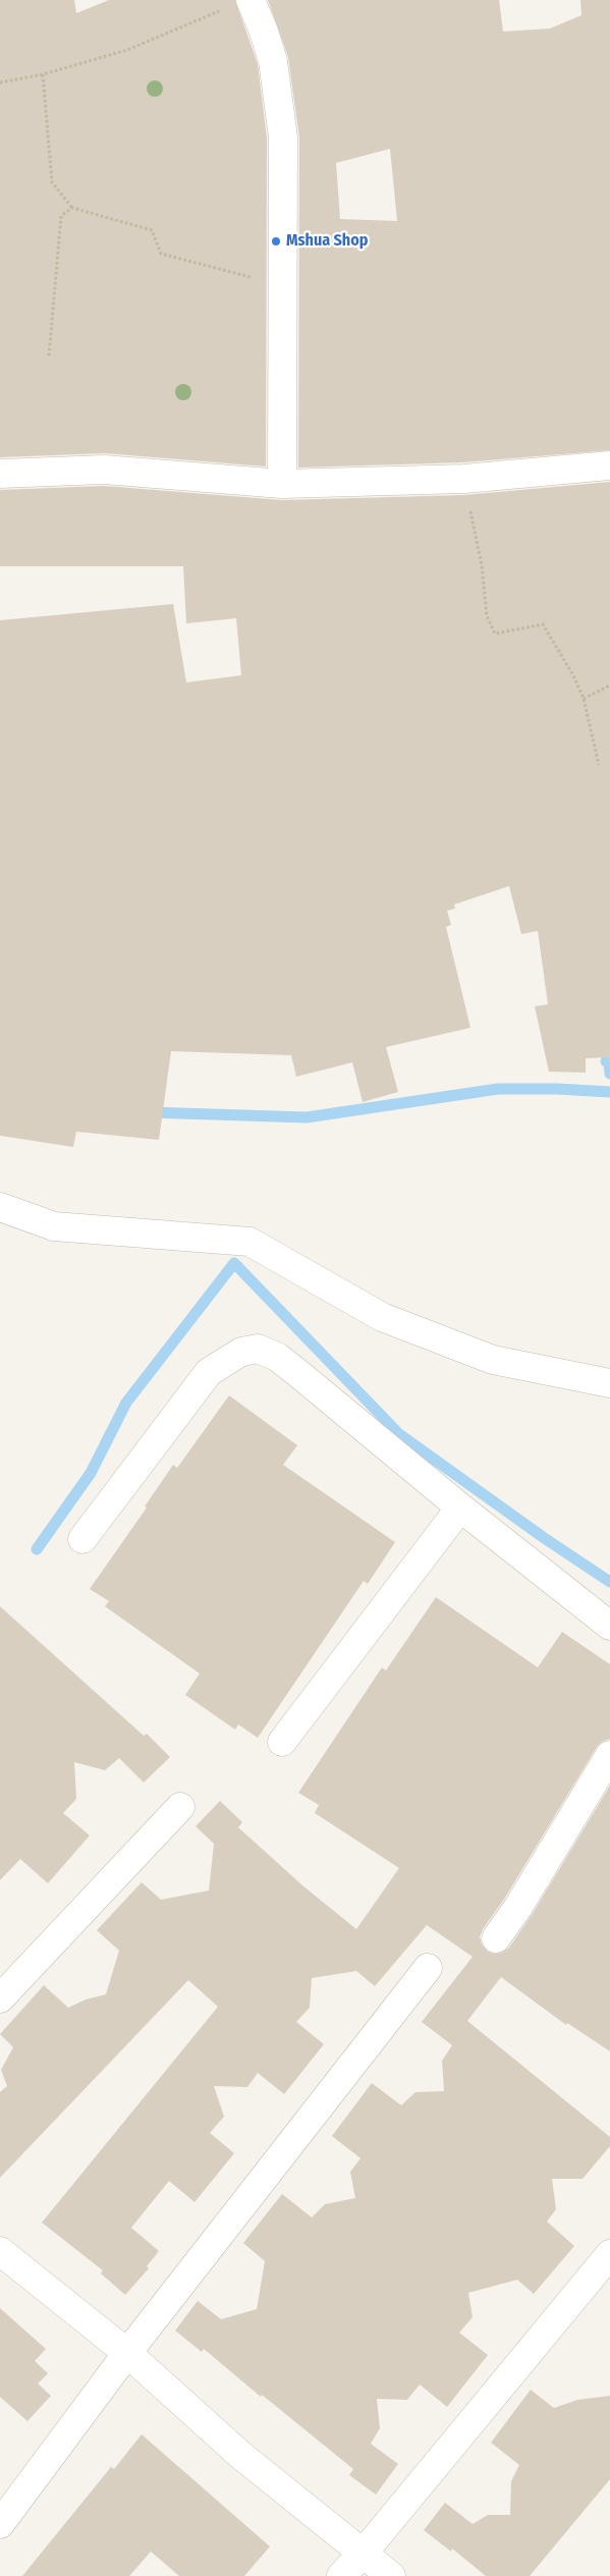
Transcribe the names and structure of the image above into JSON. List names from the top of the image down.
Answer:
{
  "places": ["Mshua Shop"]
}
